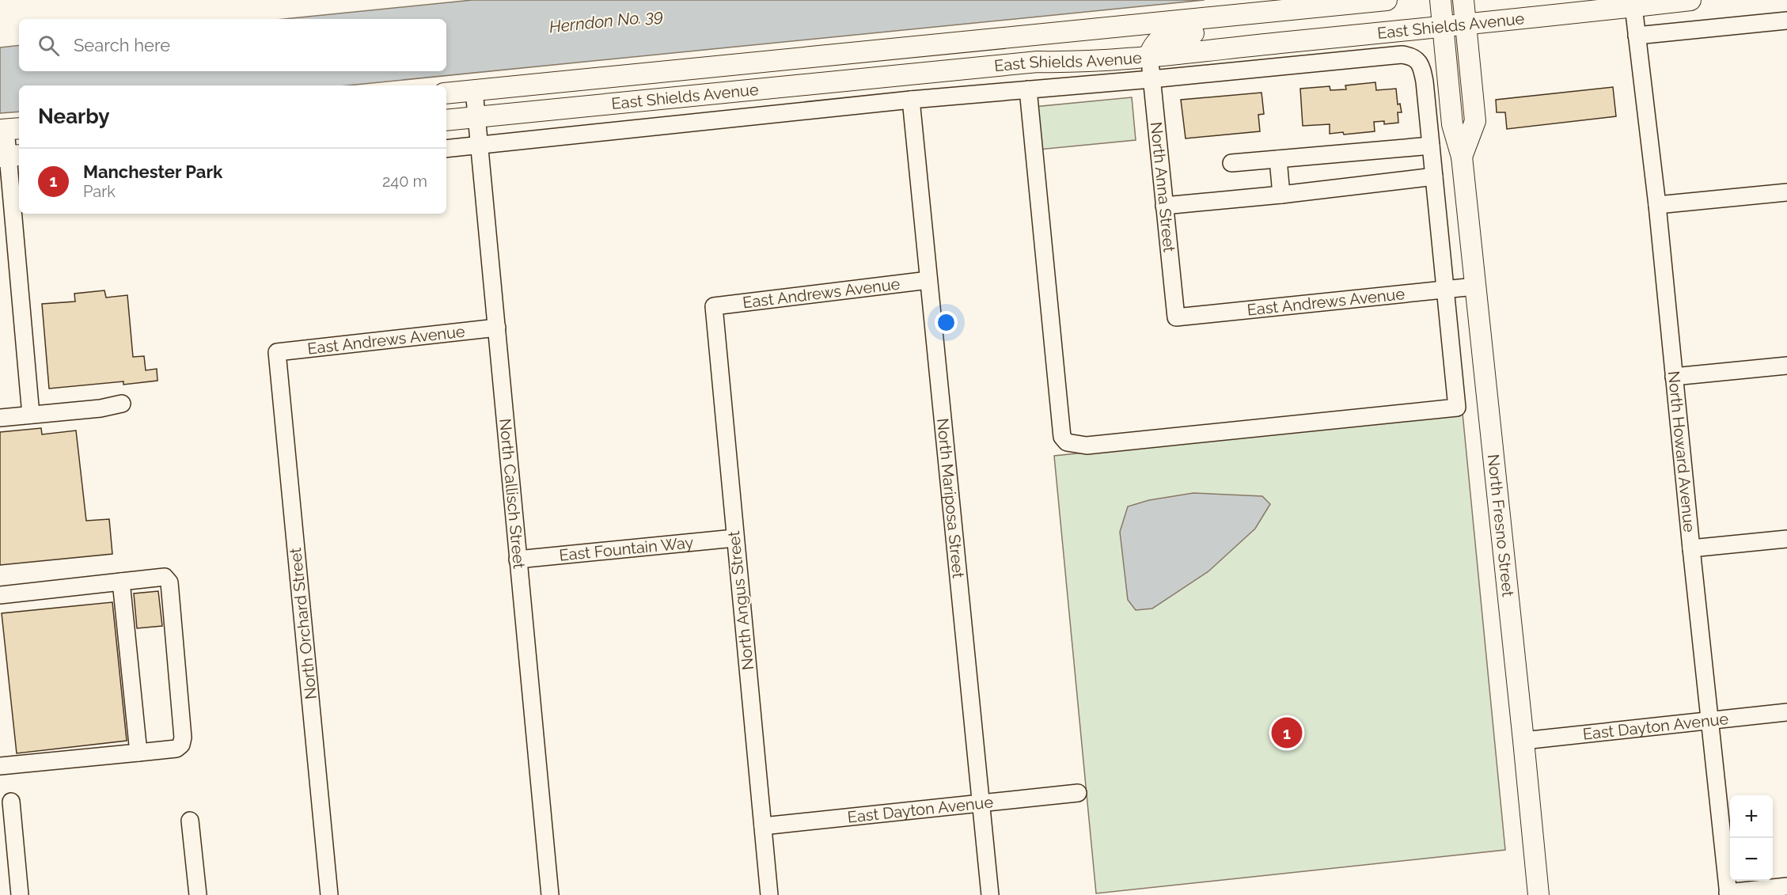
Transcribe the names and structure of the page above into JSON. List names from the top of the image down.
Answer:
{
  "streets": {
    "main road": ["East Shields Avenue", "North Fresno Street"],
    "street": [
      "North Anna Street",
      "East Andrews Avenue",
      "North Howard Avenue",
      "North Callisch Street",
      "North Mariposa Street",
      "East Fountain Way",
      "North Angus Street",
      "North Orchard Street",
      "East Dayton Avenue"
    ]
  },
  "crossings": [
    ["East Shields Avenue", "North Anna Street"],
    ["East Shields Avenue", "North Howard Avenue"],
    ["East Shields Avenue", "North Callisch Street"],
    ["East Shields Avenue", "North Fresno Street"],
    ["North Anna Street", "East Andrews Avenue"],
    ["East Andrews Avenue", "North Callisch Street"],
    ["East Andrews Avenue", "North Mariposa Street"],
    ["East Andrews Avenue", "North Fresno Street"],
    ["East Andrews Avenue", "North Angus Street"],
    ["East Andrews Avenue", "North Orchard Street"],
    ["North Howard Avenue", "East Dayton Avenue"],
    ["North Callisch Street", "East Fountain Way"],
    ["North Mariposa Street", "East Dayton Avenue"],
    ["North Fresno Street", "East Dayton Avenue"],
    ["East Fountain Way", "North Angus Street"],
    ["North Angus Street", "East Dayton Avenue"]
  ],
  "water": ["Herndon No. 39"],
  "page": {
    "search": "Search here",
    "heading": "Nearby",
    "list": [
      {
        "mark": "1",
        "name": "Manchester Park",
        "note": "Park",
        "value": "240 m"
      }
    ],
    "pins": "1",
    "map_buttons": ["+", "−"]
  }
}
